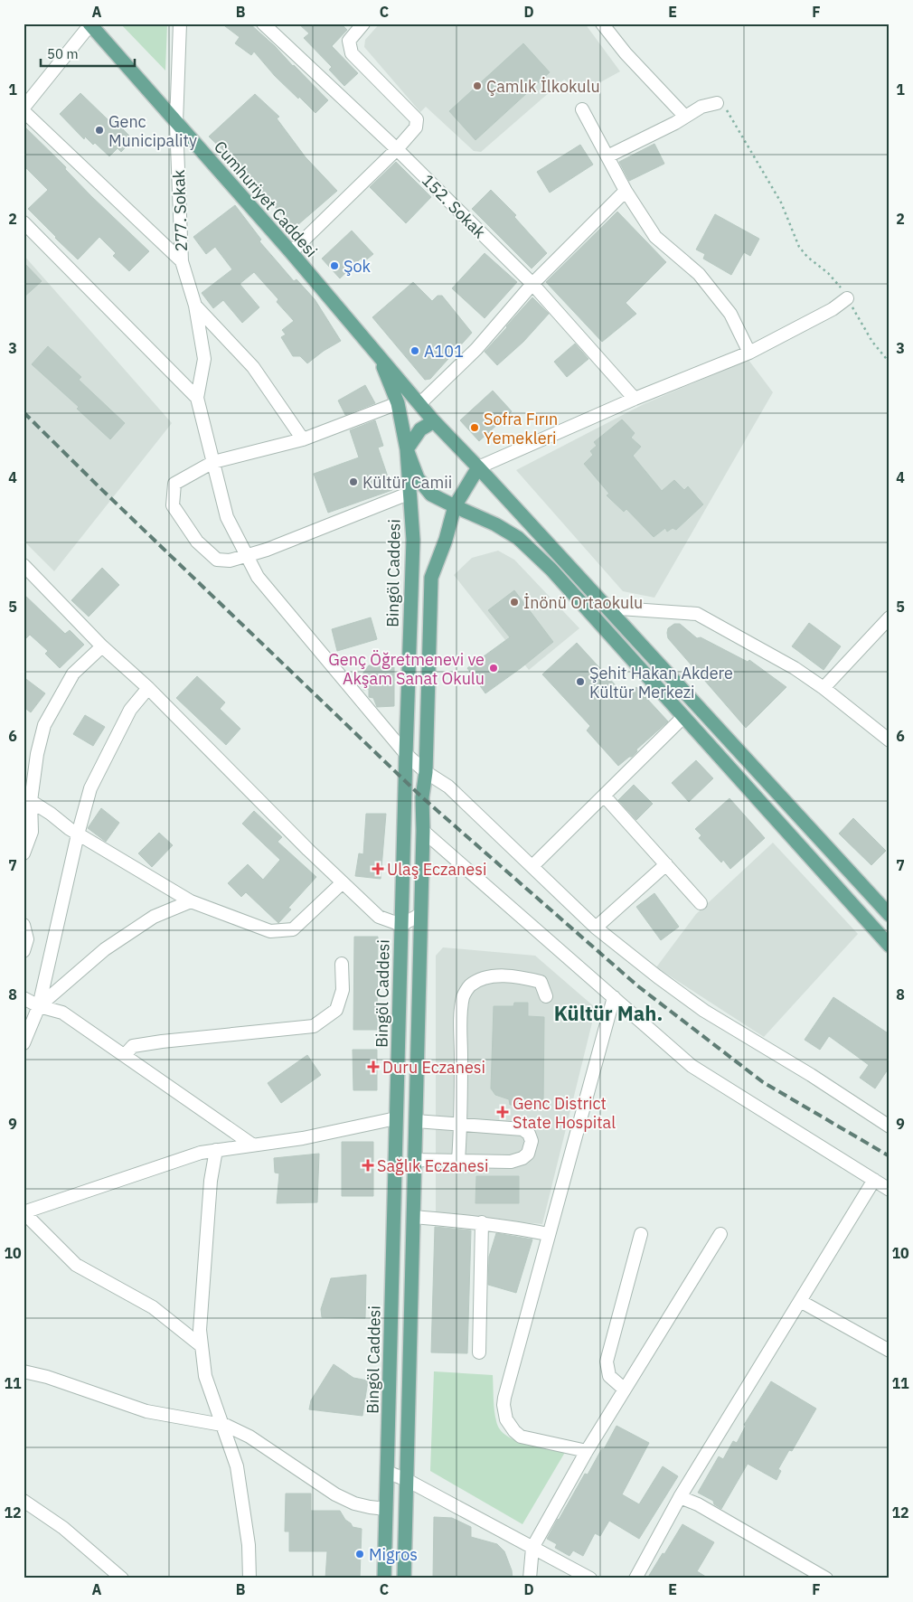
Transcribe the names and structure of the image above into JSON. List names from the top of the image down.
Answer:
{
  "streets": {
    "main road": ["Cumhuriyet Caddesi", "Bingöl Caddesi"],
    "street": ["152. Sokak", "277. Sokak"]
  },
  "crossings": [
    ["Cumhuriyet Caddesi", "277. Sokak"]
  ],
  "districts": ["Kültür Mah."],
  "places": {
    "other": [
      "Çamlık İlkokulu",
      "Genc Municipality",
      "Şok",
      "A101",
      "Sofra Fırın Yemekleri",
      "Kültür Camii",
      "İnönü Ortaokulu",
      "Genç Öğretmenevi ve Akşam Sanat Okulu",
      "Şehit Hakan Akdere Kültür Merkezi",
      "Migros"
    ],
    "health": [
      "Ulaş Eczanesi",
      "Duru Eczanesi",
      "Genc District State Hospital",
      "Sağlık Eczanesi"
    ]
  },
  "scale_bar": "50 m",
  "grid": {
    "columns": [
      "A",
      "B",
      "C",
      "D",
      "E",
      "F"
    ],
    "rows": [
      "1",
      "2",
      "3",
      "4",
      "5",
      "6",
      "7",
      "8",
      "9",
      "10",
      "11",
      "12"
    ]
  }
}
